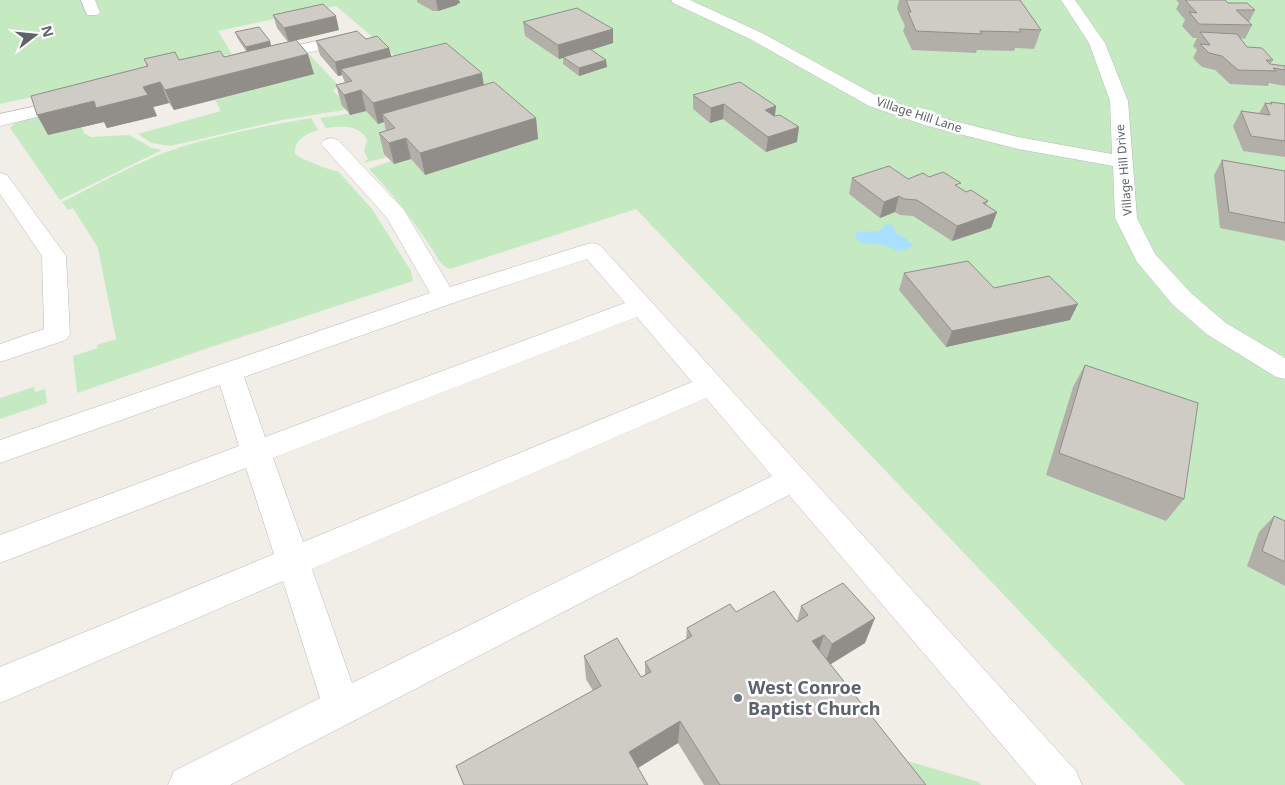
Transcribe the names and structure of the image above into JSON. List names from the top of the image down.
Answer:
{
  "streets": {
    "street": ["Village Hill Lane", "Village Hill Drive"]
  },
  "crossings": [
    ["Village Hill Lane", "Village Hill Drive"]
  ],
  "places": ["West Conroe Baptist Church"],
  "north": "right"
}
